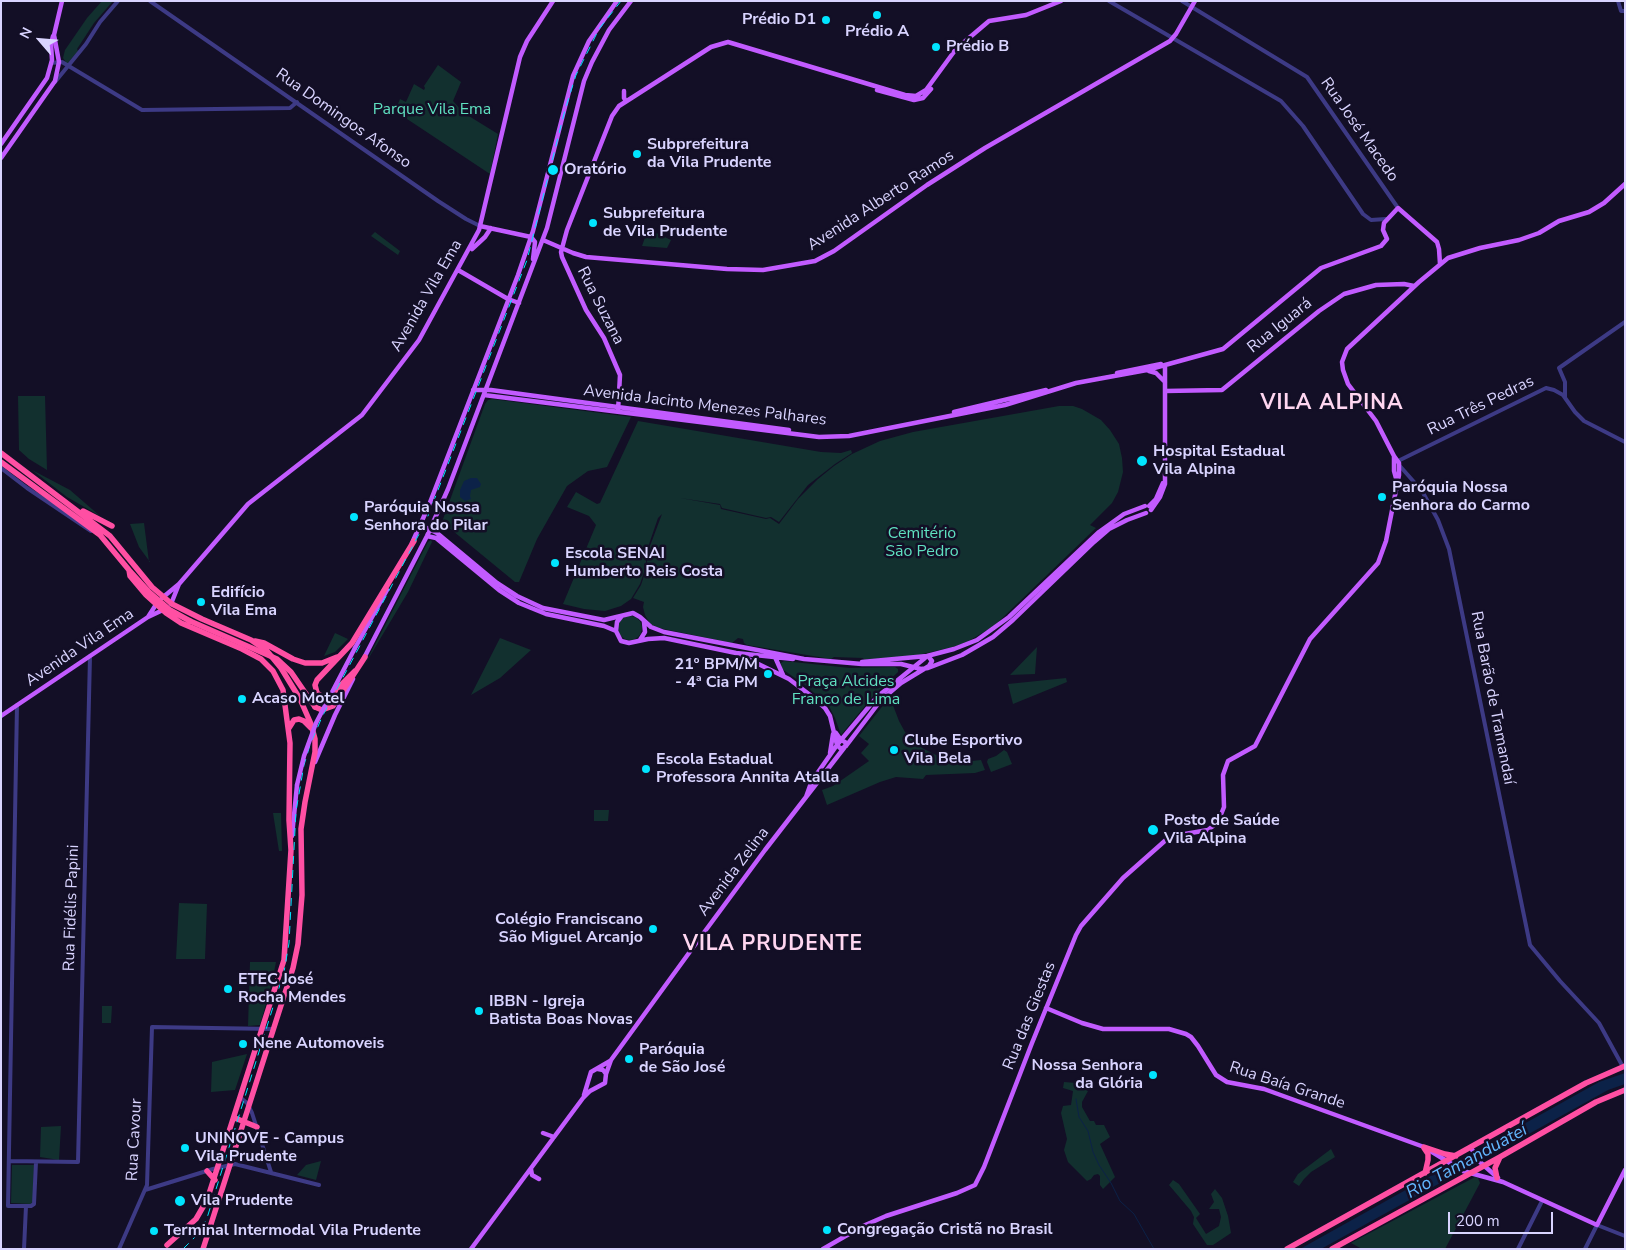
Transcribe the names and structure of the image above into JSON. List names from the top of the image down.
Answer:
{
  "streets": {
    "main road": [
      "Rua Domingos Afonso",
      "Rua José Macedo",
      "Avenida Alberto Ramos",
      "Avenida Vila Ema",
      "Rua Suzana",
      "Rua Iguará",
      "Avenida Jacinto Menezes Palhares",
      "Avenida Zelina",
      "Rua das Giestas",
      "Rua Baía Grande"
    ],
    "street": [
      "Rua Três Pedras",
      "Rua Barão de Tramandaí",
      "Rua Fidélis Papini",
      "Rua Cavour"
    ]
  },
  "crossings": [
    ["Rua Domingos Afonso", "Avenida Vila Ema"],
    ["Avenida Alberto Ramos", "Rua Suzana"],
    ["Avenida Vila Ema", "Rua Fidélis Papini"],
    ["Rua Suzana", "Avenida Jacinto Menezes Palhares"],
    ["Rua Três Pedras", "Rua Barão de Tramandaí"],
    ["Rua das Giestas", "Rua Baía Grande"]
  ],
  "districts": ["VILA ALPINA", "VILA PRUDENTE"],
  "water": ["Rio Tamanduateí"],
  "parks": ["Parque Vila Ema", "Cemitério São Pedro", "Praça Alcides Franco de Lima"],
  "places": [
    "Prédio A",
    "Prédio D1",
    "Prédio B",
    "Subprefeitura da Vila Prudente",
    "Oratório",
    "Subprefeitura de Vila Prudente",
    "Hospital Estadual Vila Alpina",
    "Paróquia Nossa Senhora do Carmo",
    "Paróquia Nossa Senhora do Pilar",
    "Escola SENAI Humberto Reis Costa",
    "Edifício Vila Ema",
    "21º BPM/M - 4ª Cia PM",
    "Acaso Motel",
    "Clube Esportivo Vila Bela",
    "Escola Estadual Professora Annita Atalla",
    "Posto de Saúde Vila Alpina",
    "Colégio Franciscano São Miguel Arcanjo",
    "ETEC José Rocha Mendes",
    "IBBN - Igreja Batista Boas Novas",
    "Nene Automoveis",
    "Paróquia de São José",
    "Nossa Senhora da Glória",
    "UNINOVE - Campus Vila Prudente",
    "Vila Prudente",
    "Congregação Cristã no Brasil",
    "Terminal Intermodal Vila Prudente"
  ],
  "scale_bar": "200 m",
  "north": "top left"
}
